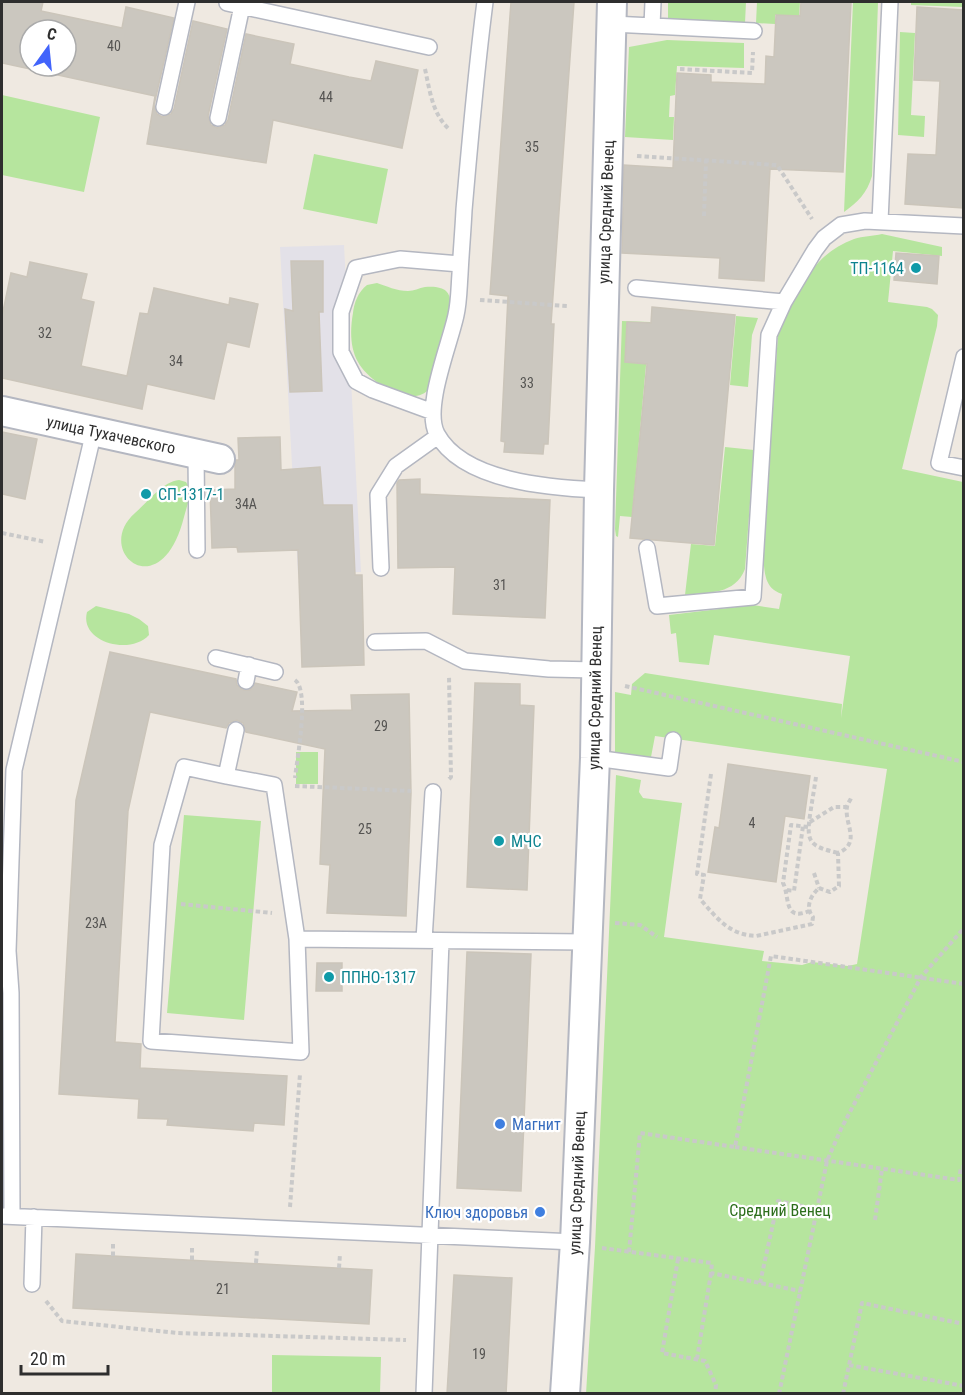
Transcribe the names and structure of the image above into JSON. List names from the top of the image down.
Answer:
{
  "streets": {
    "street": ["улица Средний Венец", "улица Тухачевского"]
  },
  "parks": ["Средний Венец"],
  "places": [
    "ТП-1164",
    "СП-1317-1",
    "МЧС",
    "ППНО-1317",
    "Магнит",
    "Ключ здоровья"
  ],
  "house_numbers": [
    "40",
    "44",
    "35",
    "32",
    "34",
    "33",
    "34А",
    "31",
    "29",
    "4",
    "25",
    "23А",
    "21",
    "19"
  ],
  "scale_bar": "20 m",
  "north": "top"
}
